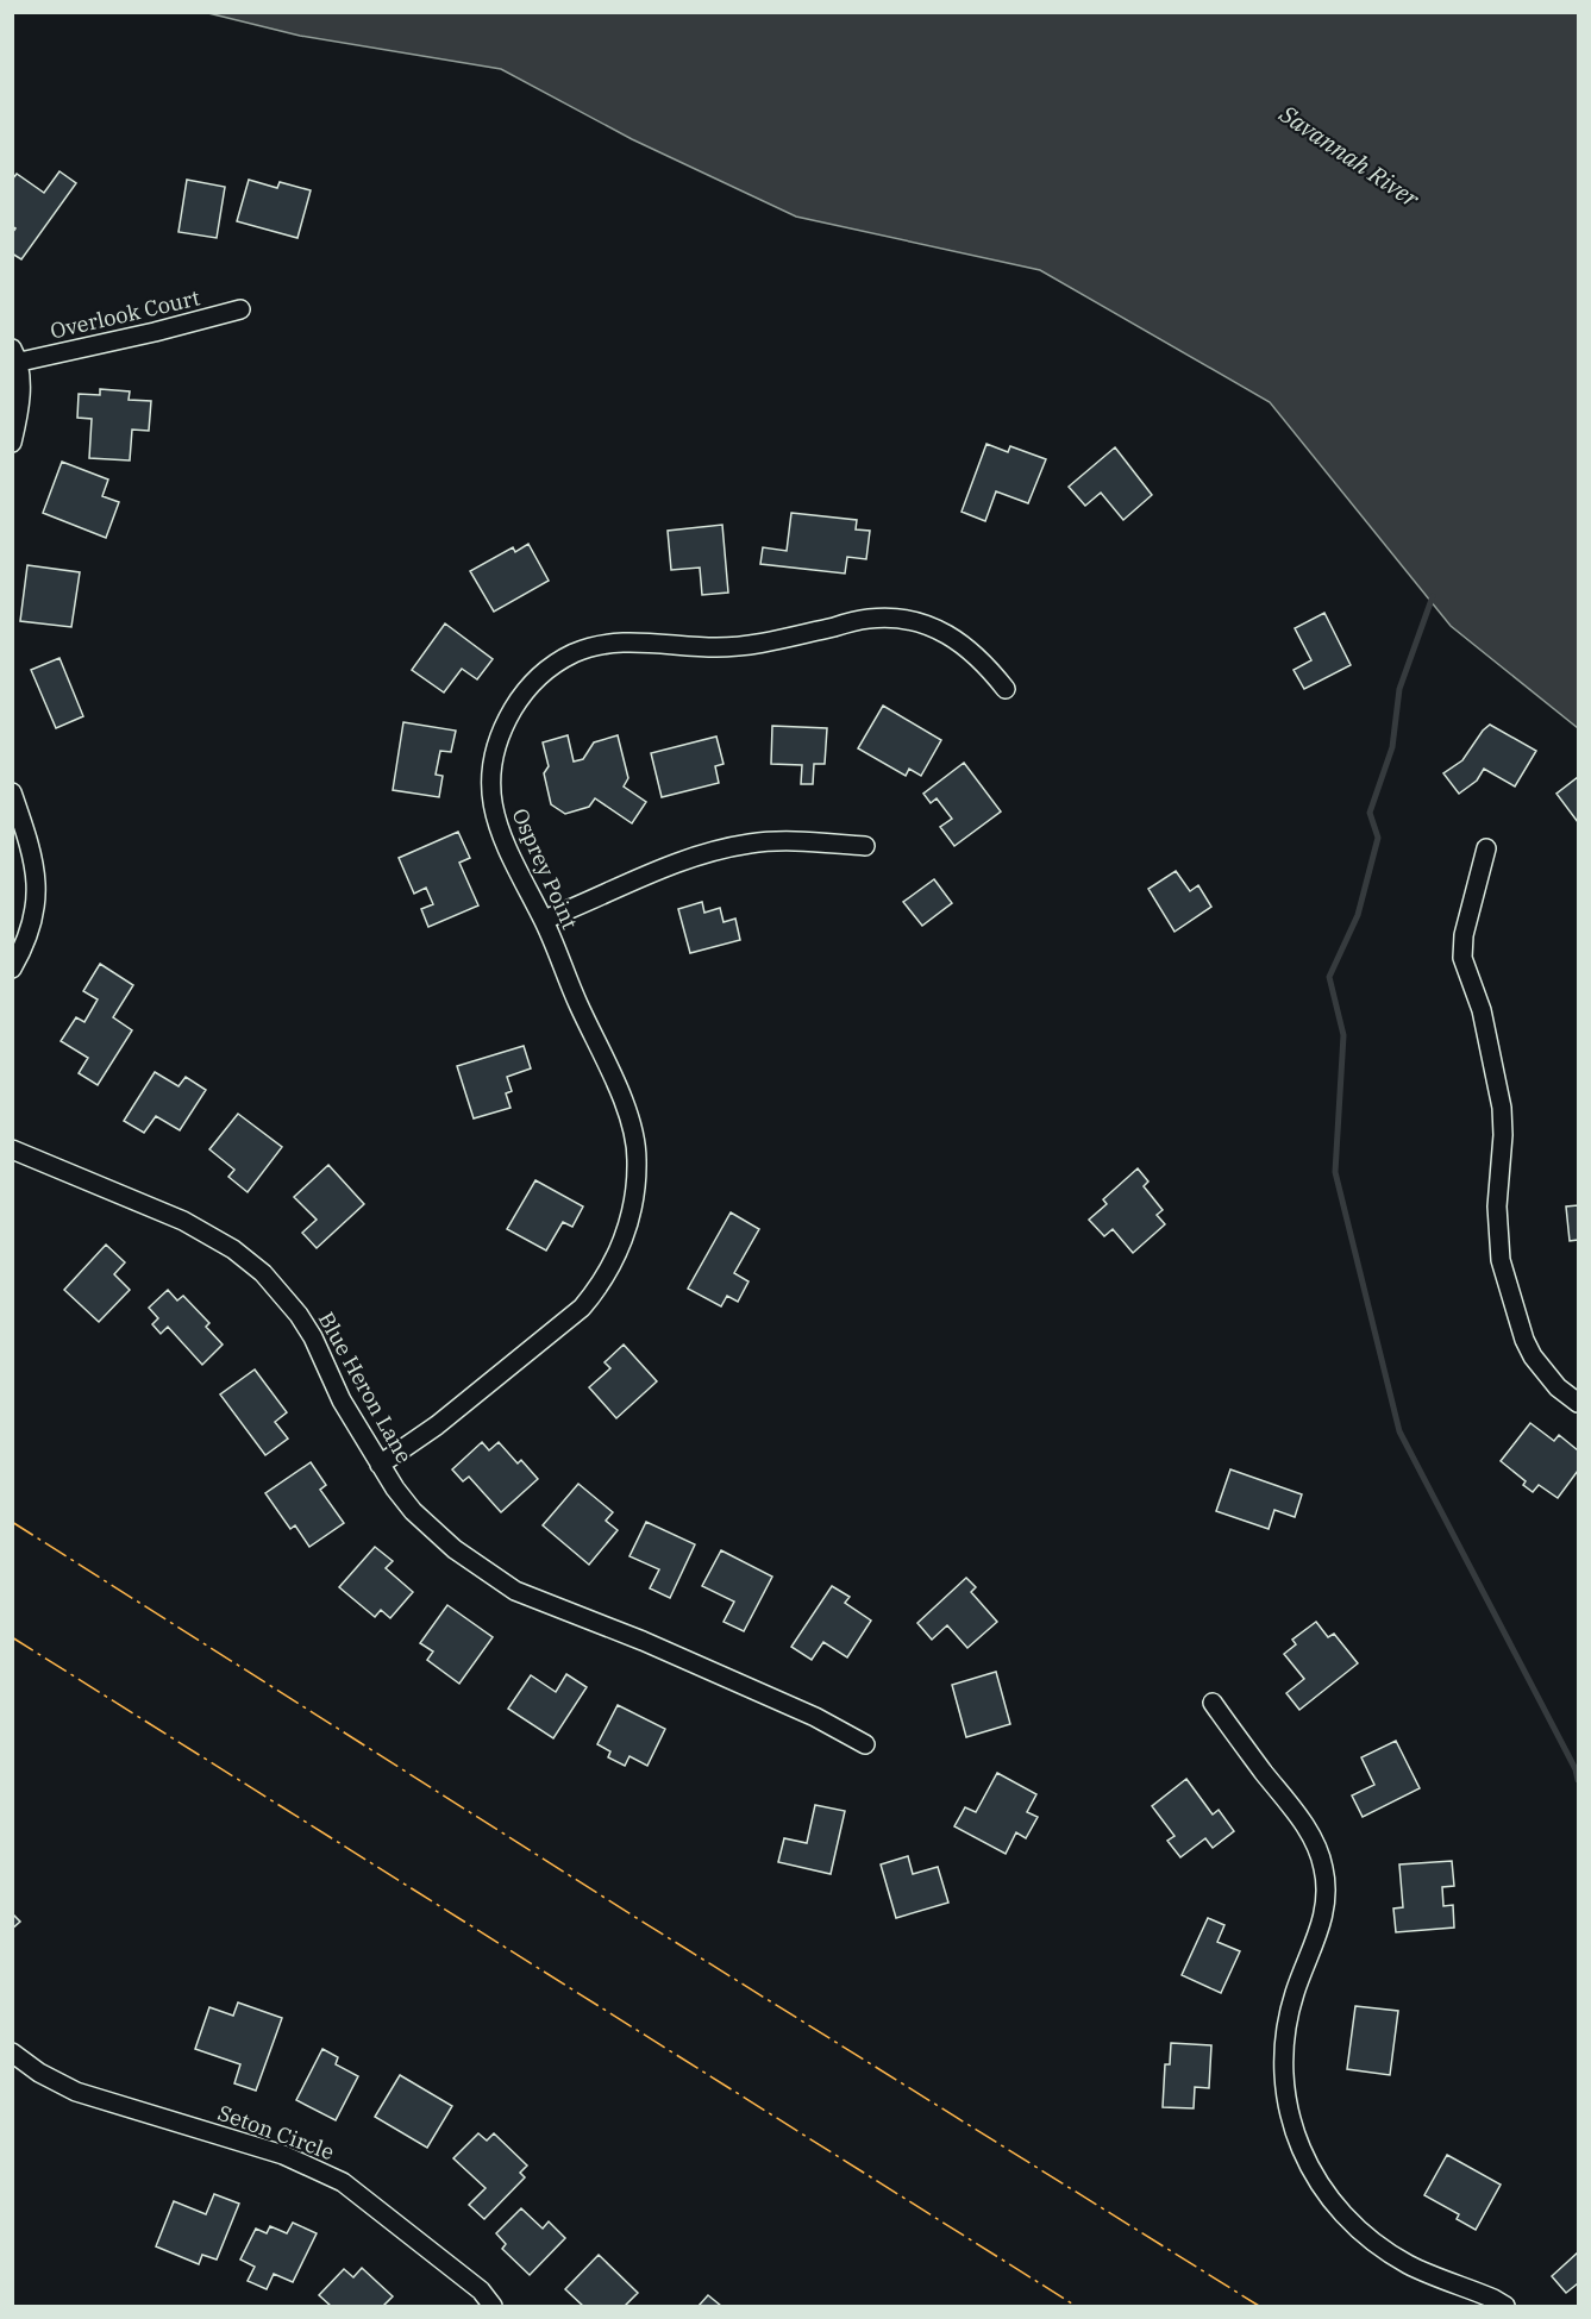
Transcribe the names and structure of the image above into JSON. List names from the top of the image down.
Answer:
{
  "streets": {
    "street": [
      "Overlook Court",
      "Osprey Point",
      "Blue Heron Lane",
      "Seton Circle"
    ]
  },
  "crossings": [
    ["Osprey Point", "Blue Heron Lane"]
  ],
  "water": ["Savannah River"]
}
